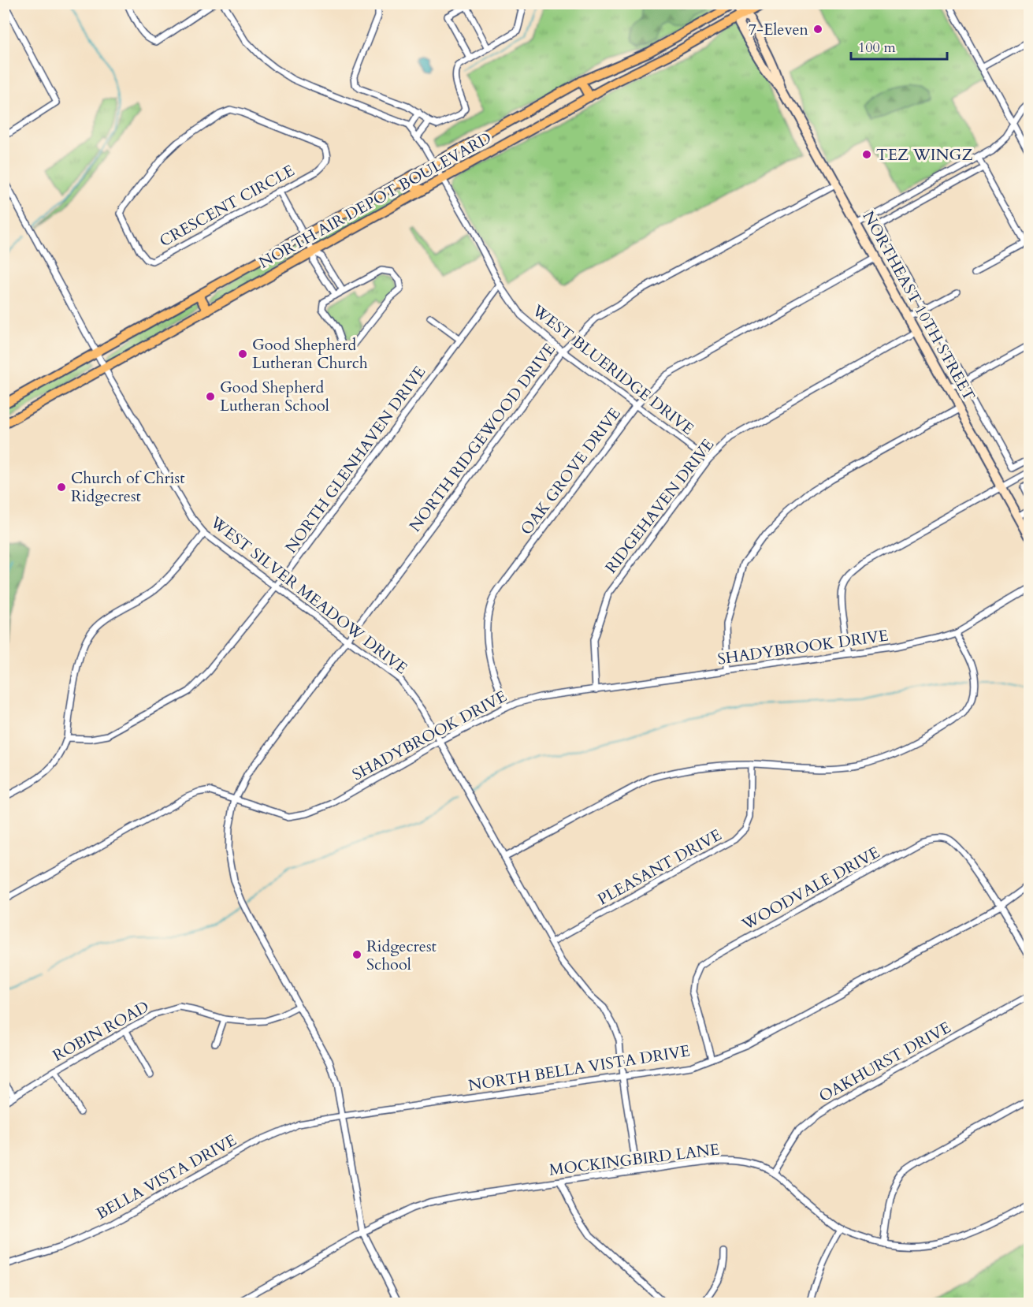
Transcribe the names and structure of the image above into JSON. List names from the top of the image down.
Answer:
{
  "streets": {
    "main road": ["NORTH AIR DEPOT BOULEVARD", "NORTHEAST 10TH STREET"],
    "street": [
      "CRESCENT CIRCLE",
      "WEST BLUERIDGE DRIVE",
      "NORTH RIDGEWOOD DRIVE",
      "NORTH GLENHAVEN DRIVE",
      "OAK GROVE DRIVE",
      "RIDGEHAVEN DRIVE",
      "WEST SILVER MEADOW DRIVE",
      "SHADYBROOK DRIVE",
      "PLEASANT DRIVE",
      "WOODVALE DRIVE",
      "ROBIN ROAD",
      "OAKHURST DRIVE",
      "NORTH BELLA VISTA DRIVE",
      "MOCKINGBIRD LANE",
      "BELLA VISTA DRIVE"
    ]
  },
  "crossings": [
    ["NORTH AIR DEPOT BOULEVARD", "NORTHEAST 10TH STREET"],
    ["NORTH AIR DEPOT BOULEVARD", "WEST BLUERIDGE DRIVE"],
    ["NORTH AIR DEPOT BOULEVARD", "WEST SILVER MEADOW DRIVE"],
    ["NORTHEAST 10TH STREET", "NORTH RIDGEWOOD DRIVE"],
    ["NORTHEAST 10TH STREET", "OAK GROVE DRIVE"],
    ["NORTHEAST 10TH STREET", "RIDGEHAVEN DRIVE"],
    ["WEST BLUERIDGE DRIVE", "NORTH RIDGEWOOD DRIVE"],
    ["WEST BLUERIDGE DRIVE", "NORTH GLENHAVEN DRIVE"],
    ["WEST BLUERIDGE DRIVE", "OAK GROVE DRIVE"],
    ["WEST BLUERIDGE DRIVE", "RIDGEHAVEN DRIVE"],
    ["NORTH RIDGEWOOD DRIVE", "WEST SILVER MEADOW DRIVE"],
    ["NORTH RIDGEWOOD DRIVE", "SHADYBROOK DRIVE"],
    ["NORTH RIDGEWOOD DRIVE", "ROBIN ROAD"],
    ["NORTH RIDGEWOOD DRIVE", "NORTH BELLA VISTA DRIVE"],
    ["NORTH RIDGEWOOD DRIVE", "MOCKINGBIRD LANE"],
    ["NORTH RIDGEWOOD DRIVE", "BELLA VISTA DRIVE"],
    ["NORTH GLENHAVEN DRIVE", "WEST SILVER MEADOW DRIVE"],
    ["OAK GROVE DRIVE", "SHADYBROOK DRIVE"],
    ["RIDGEHAVEN DRIVE", "SHADYBROOK DRIVE"],
    ["WEST SILVER MEADOW DRIVE", "SHADYBROOK DRIVE"],
    ["WEST SILVER MEADOW DRIVE", "PLEASANT DRIVE"],
    ["WEST SILVER MEADOW DRIVE", "NORTH BELLA VISTA DRIVE"],
    ["WEST SILVER MEADOW DRIVE", "MOCKINGBIRD LANE"],
    ["WOODVALE DRIVE", "NORTH BELLA VISTA DRIVE"],
    ["OAKHURST DRIVE", "MOCKINGBIRD LANE"],
    ["NORTH BELLA VISTA DRIVE", "BELLA VISTA DRIVE"]
  ],
  "places": [
    "7-Eleven",
    "TEZ WINGZ",
    "Good Shepherd Lutheran Church",
    "Good Shepherd Lutheran School",
    "Church of Christ Ridgecrest",
    "Ridgecrest School"
  ],
  "scale_bar": "100 m"
}
